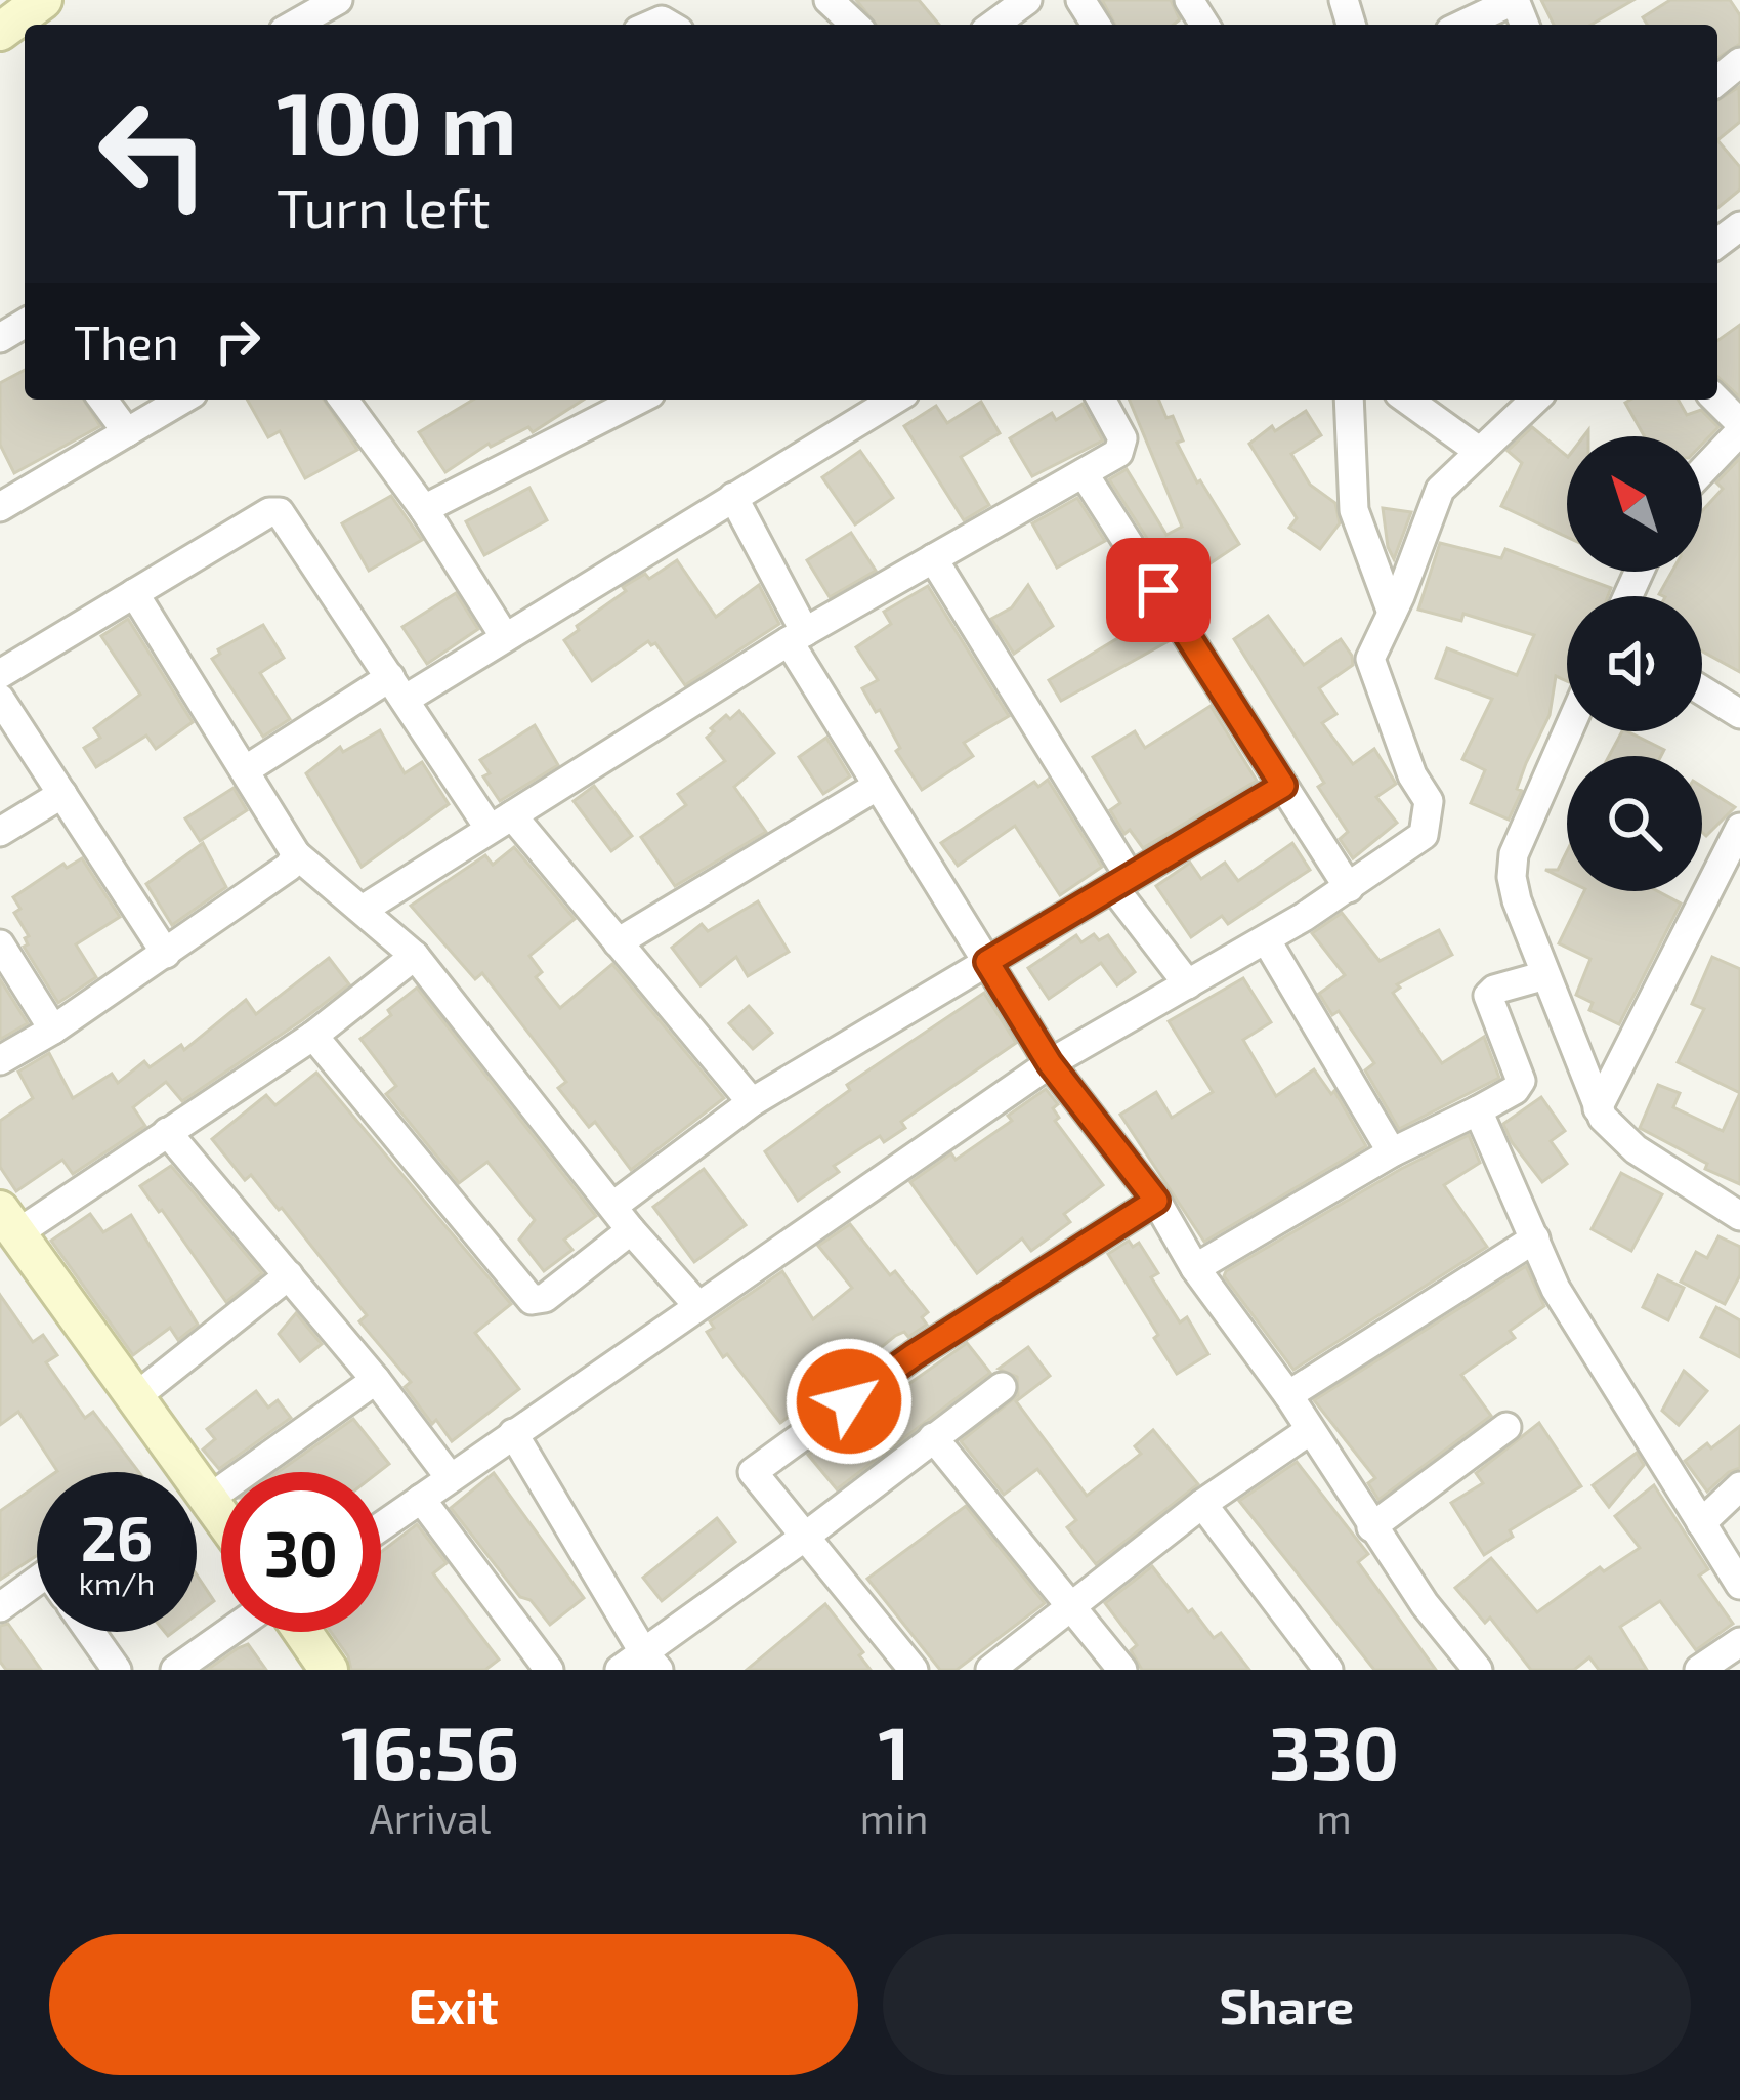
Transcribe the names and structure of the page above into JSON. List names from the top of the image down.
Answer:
{
  "north": "top left",
  "page": {
    "turn": ["100 m", "Turn left"],
    "then": "Then",
    "speed": "26 km/h",
    "limit": "30",
    "eta": [
      "16:56",
      "Arrival",
      "1",
      "min",
      "330",
      "m"
    ],
    "buttons": ["Exit", "Share"]
  }
}
